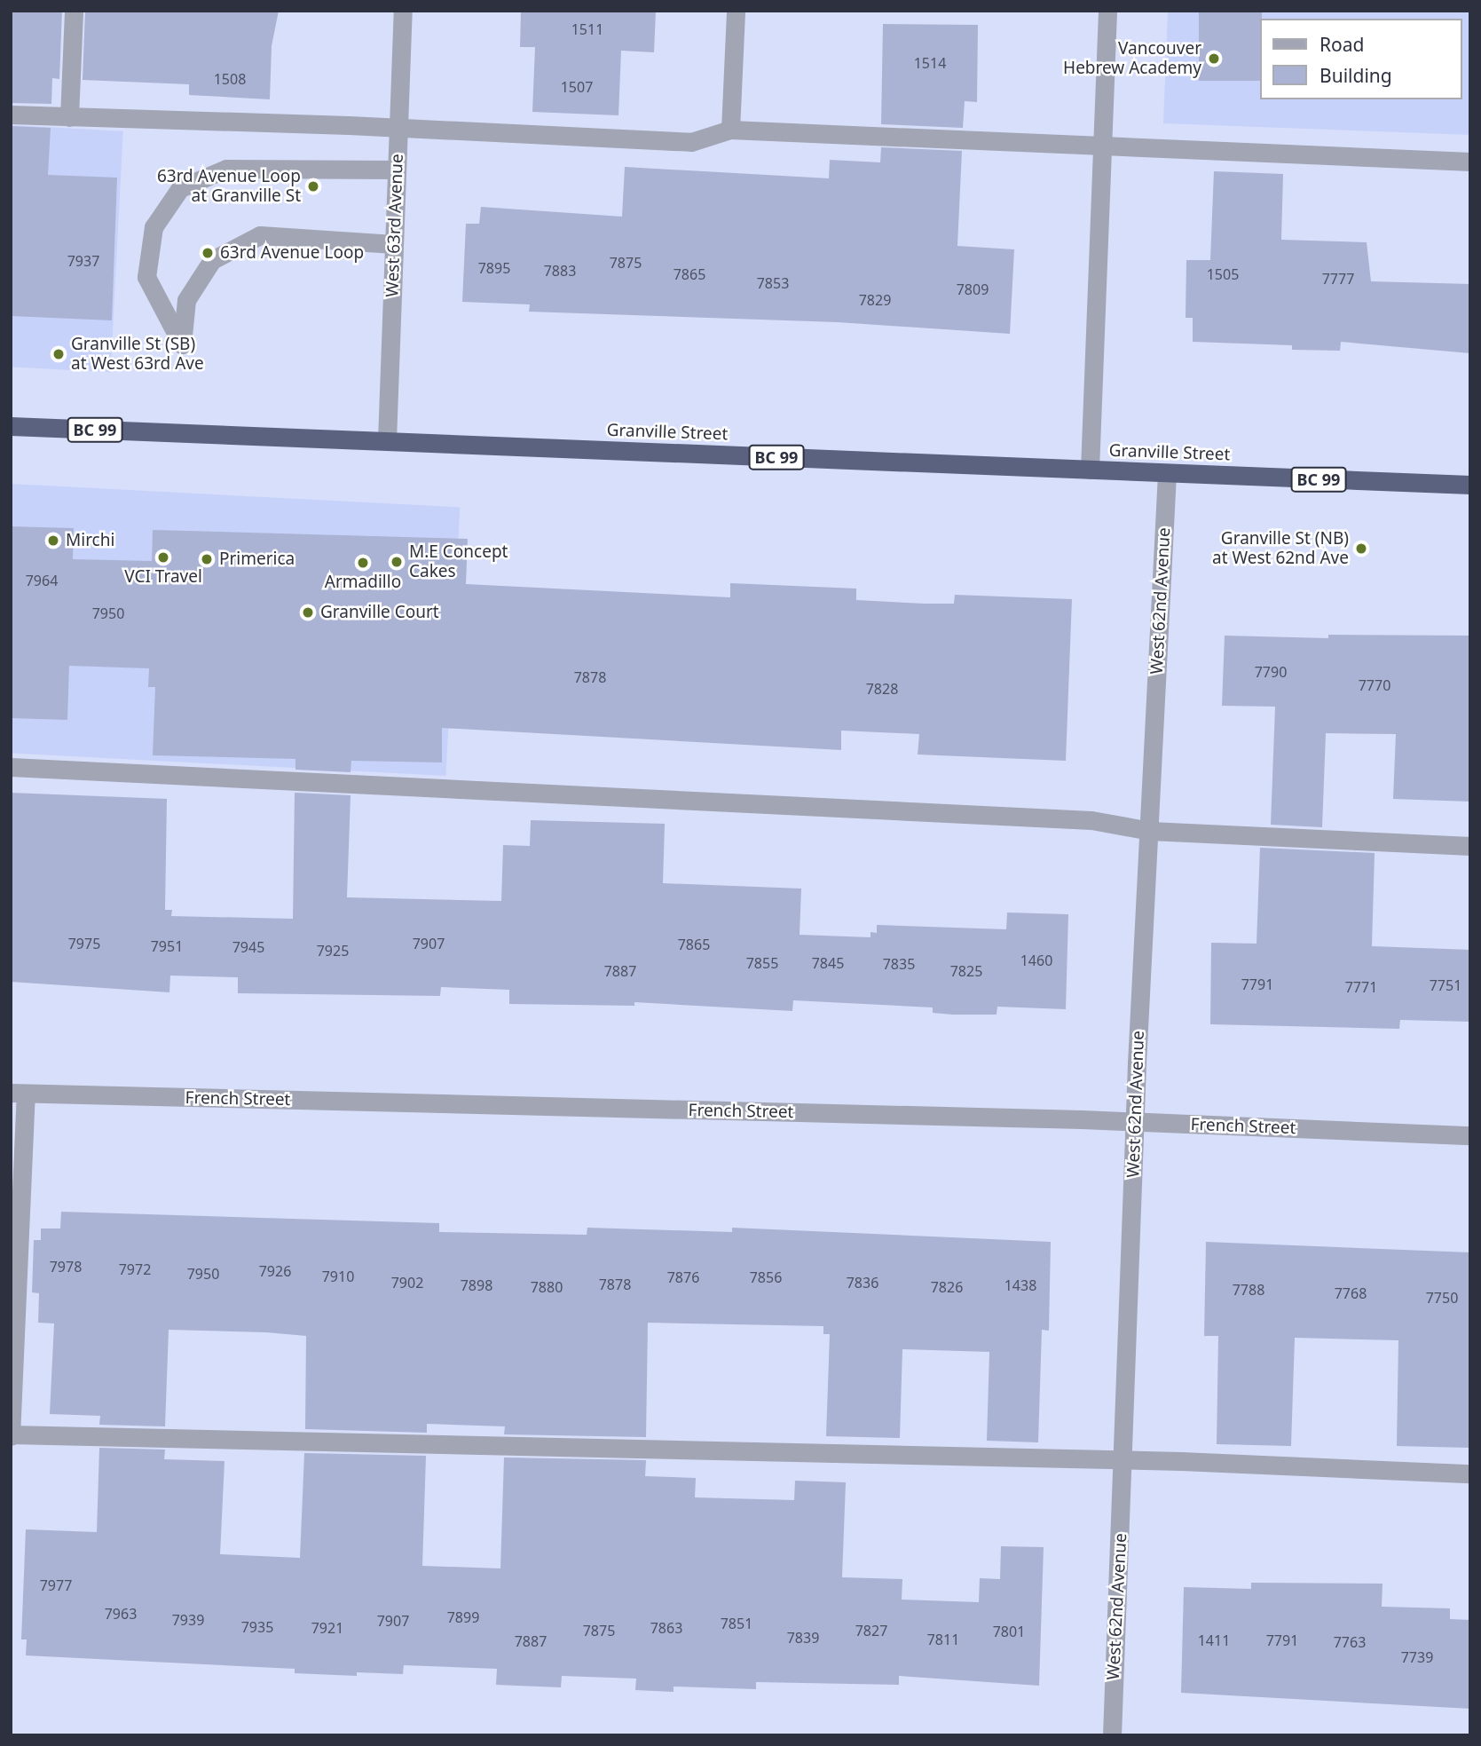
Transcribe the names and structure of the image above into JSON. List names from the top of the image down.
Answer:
{
  "streets": {
    "highway": ["BC 99", "Granville Street"],
    "street": ["West 63rd Avenue", "West 62nd Avenue", "French Street"]
  },
  "crossings": [
    ["West 63rd Avenue", "Granville Street"],
    ["Granville Street", "West 62nd Avenue"],
    ["West 62nd Avenue", "French Street"]
  ],
  "places": [
    "Vancouver Hebrew Academy",
    "63rd Avenue Loop at Granville St",
    "63rd Avenue Loop",
    "Granville St (SB) at West 63rd Ave",
    "Mirchi",
    "Granville St (NB) at West 62nd Ave",
    "VCI Travel",
    "Primerica",
    "M.E Concept Cakes",
    "Armadillo",
    "Granville Court"
  ],
  "house_numbers": [
    "1511",
    "1514",
    "1508",
    "1507",
    "7937",
    "7875",
    "7895",
    "7883",
    "7865",
    "1505",
    "7777",
    "7853",
    "7809",
    "7829",
    "7964",
    "7950",
    "7790",
    "7878",
    "7770",
    "7828",
    "7975",
    "7907",
    "7865",
    "7951",
    "7945",
    "7925",
    "1460",
    "7855",
    "7845",
    "7835",
    "7887",
    "7825",
    "7791",
    "7751",
    "7771",
    "7978",
    "7972",
    "7926",
    "7950",
    "7910",
    "7876",
    "7856",
    "7902",
    "7836",
    "7878",
    "7898",
    "1438",
    "7880",
    "7826",
    "7788",
    "7768",
    "7750",
    "7977",
    "7963",
    "7899",
    "7939",
    "7907",
    "7851",
    "7935",
    "7921",
    "7863",
    "7875",
    "7827",
    "7801",
    "7839",
    "7811",
    "1411",
    "7791",
    "7887",
    "7763",
    "7739"
  ],
  "legend": ["Road", "Building"]
}
